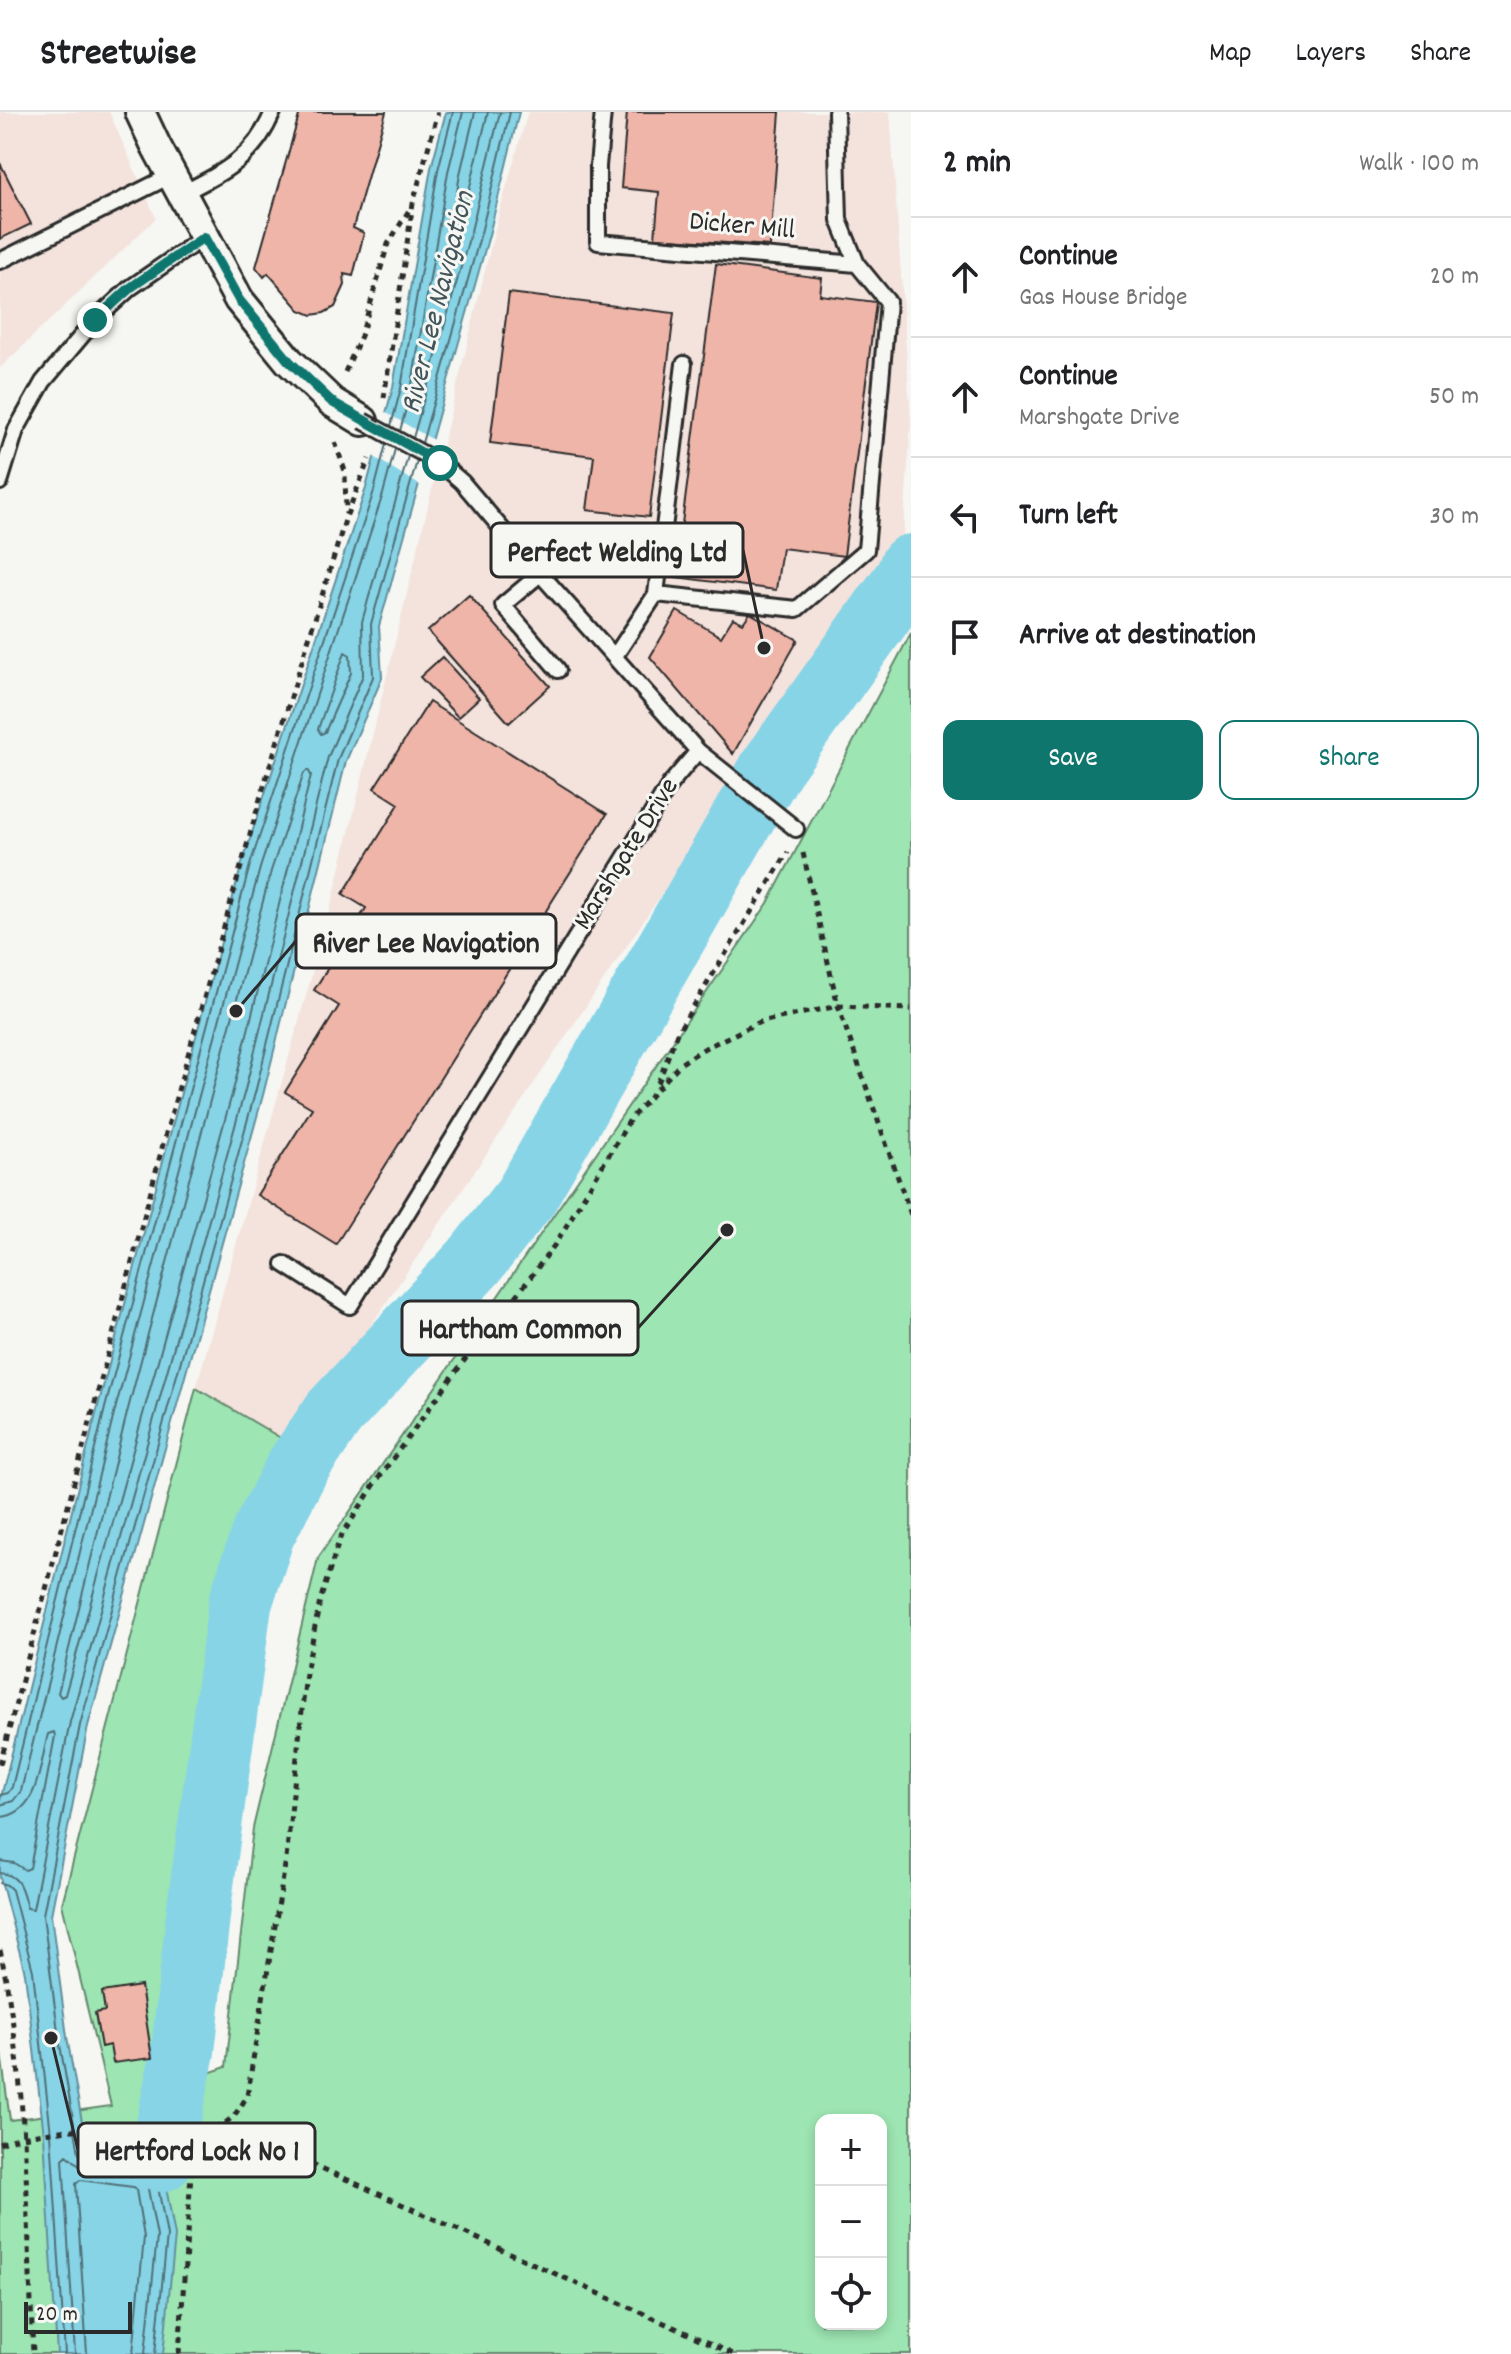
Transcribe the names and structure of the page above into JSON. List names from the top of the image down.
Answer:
{
  "streets": {
    "lane": ["Dicker Mill", "Marshgate Drive"]
  },
  "water": ["River Lee Navigation"],
  "places": [
    "Perfect Welding Ltd",
    "River Lee Navigation",
    "Hartham Common",
    "Hertford Lock No 1"
  ],
  "scale_bar": "20 m",
  "page": {
    "header": "Streetwise",
    "nav": ["Map", "Layers", "Share"],
    "heading": ["2 min", "Walk · 100 m"],
    "list": [
      ["Continue", "Gas House Bridge", "20 m"],
      ["Continue", "Marshgate Drive", "50 m"],
      ["Turn left", "30 m"],
      "Arrive at destination"
    ],
    "buttons": ["Save", "Share"],
    "map_buttons": ["+", "−"],
    "scale": "20 m"
  }
}
